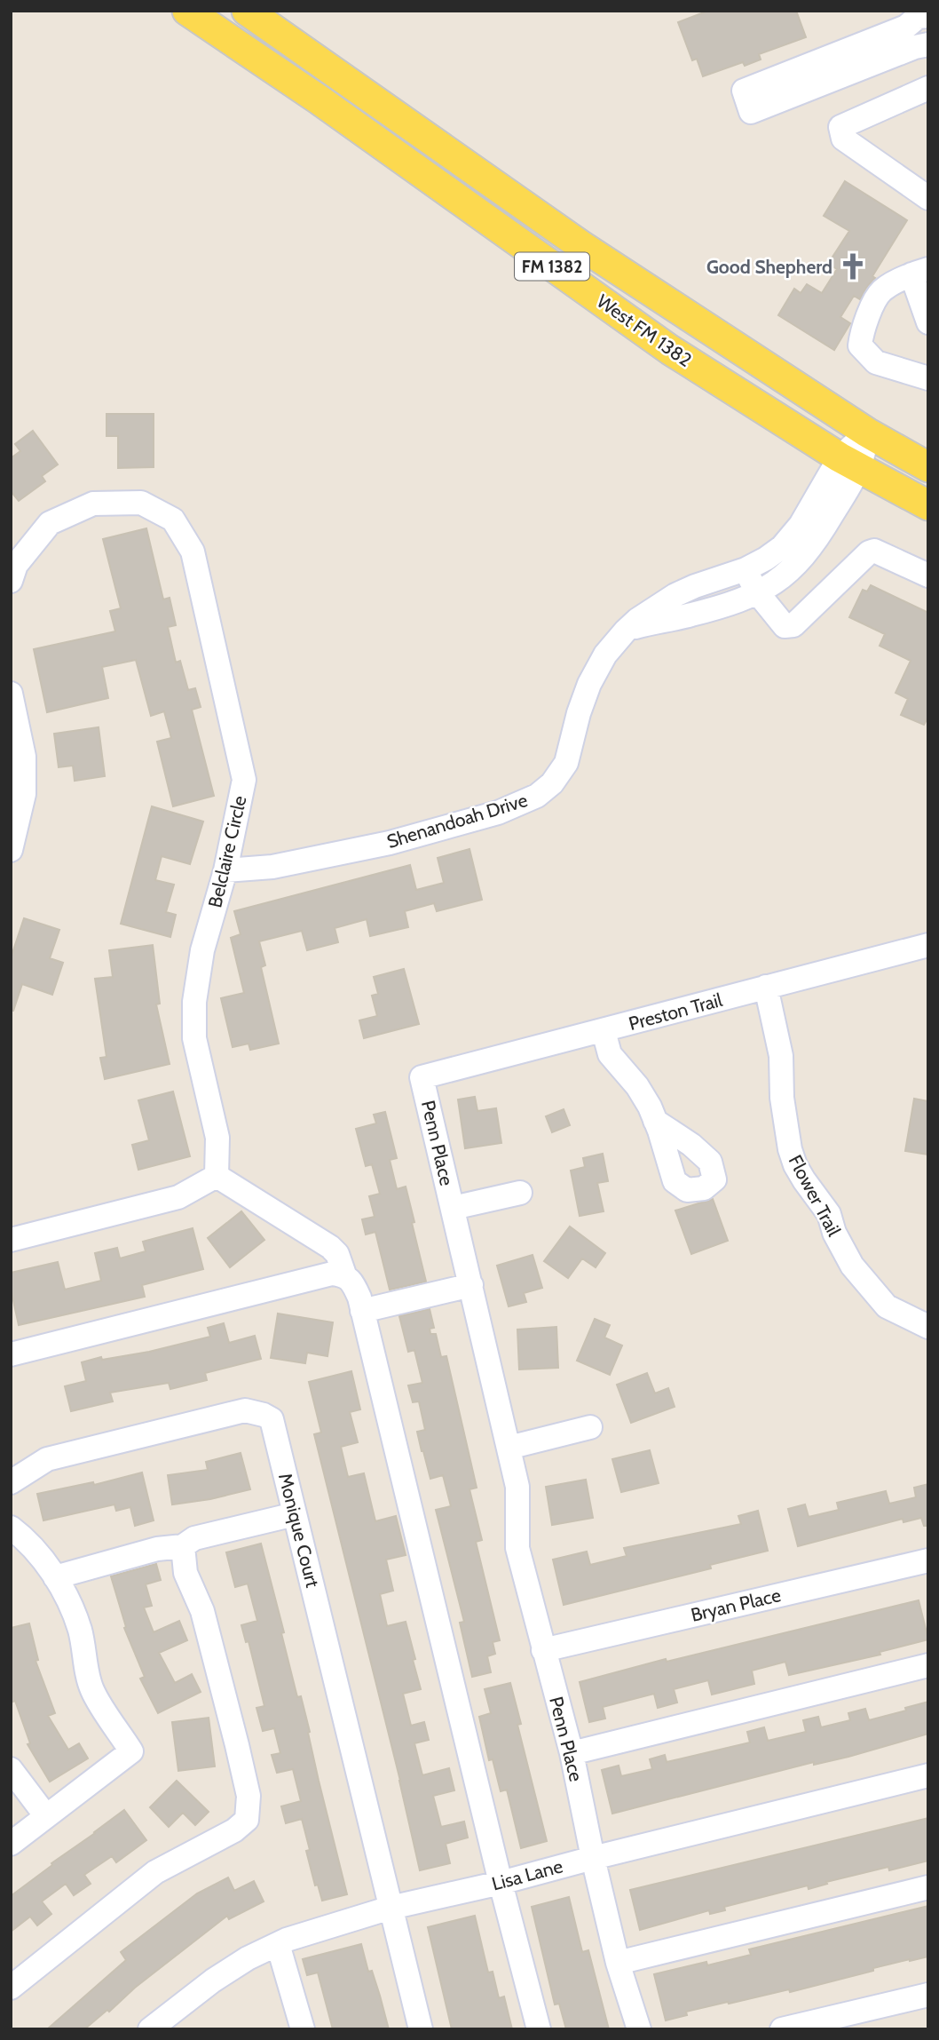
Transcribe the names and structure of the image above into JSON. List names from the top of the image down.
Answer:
{
  "streets": {
    "main road": ["FM 1382", "West FM 1382"],
    "street": [
      "Shenandoah Drive",
      "Belclaire Circle",
      "Preston Trail",
      "Penn Place",
      "Flower Trail",
      "Monique Court",
      "Bryan Place",
      "Lisa Lane"
    ]
  },
  "crossings": [
    ["West FM 1382", "Shenandoah Drive"],
    ["Shenandoah Drive", "Belclaire Circle"],
    ["Preston Trail", "Penn Place"],
    ["Preston Trail", "Flower Trail"],
    ["Penn Place", "Bryan Place"],
    ["Penn Place", "Lisa Lane"],
    ["Monique Court", "Lisa Lane"]
  ],
  "places": {
    "church": ["Good Shepherd"]
  }
}
